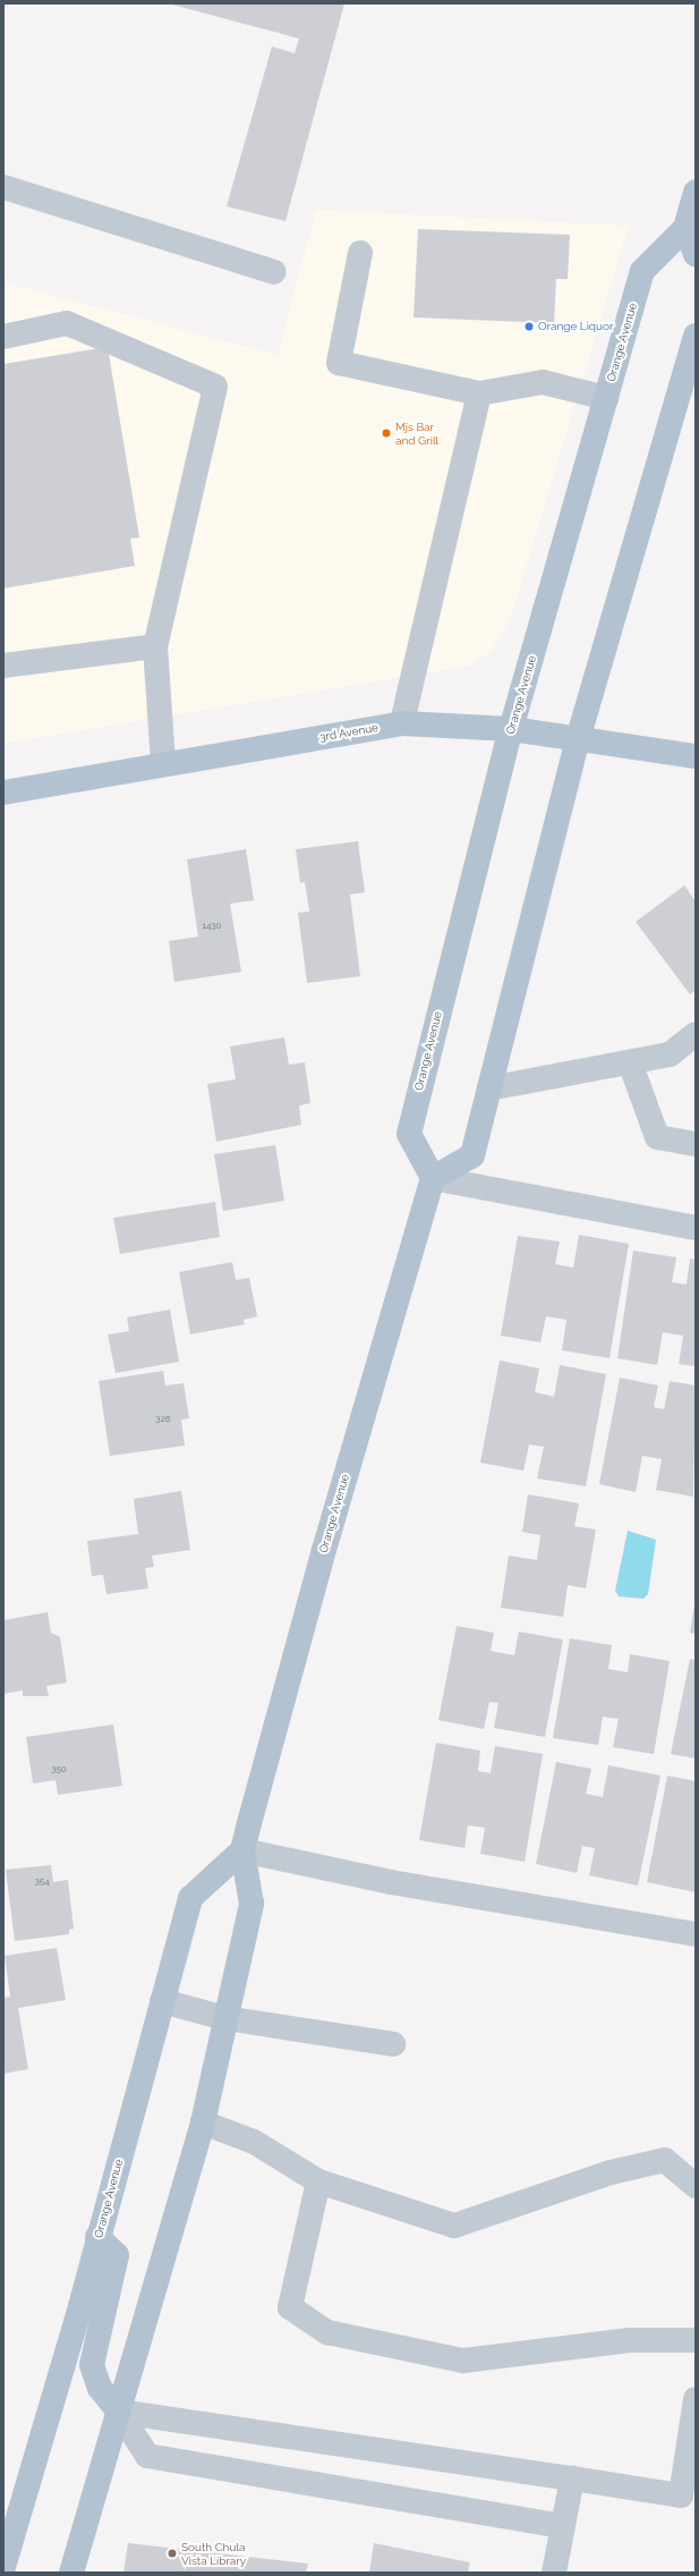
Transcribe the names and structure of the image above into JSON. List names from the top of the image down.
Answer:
{
  "streets": {
    "main road": ["Orange Avenue", "3rd Avenue"]
  },
  "crossings": [
    ["Orange Avenue", "3rd Avenue"]
  ],
  "places": ["Orange Liquor", "Mjs Bar and Grill", "South Chula Vista Library"],
  "house_numbers": [
    "1430",
    "326",
    "350",
    "354"
  ]
}
